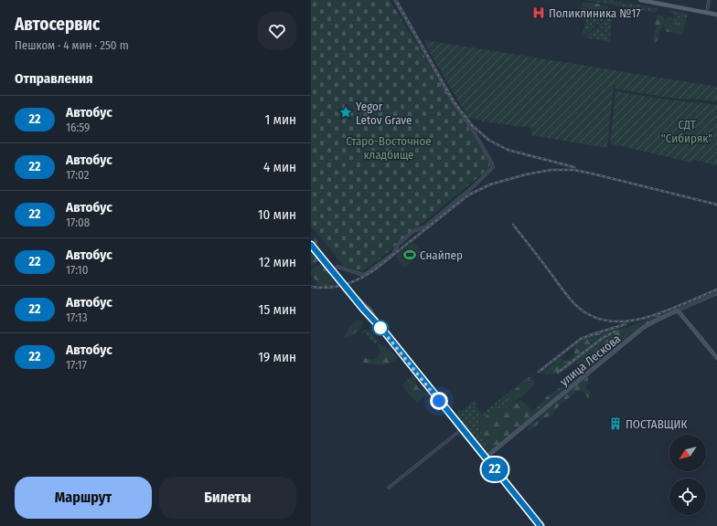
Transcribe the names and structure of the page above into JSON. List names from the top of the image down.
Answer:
{
  "streets": {
    "main road": ["улица Лескова"]
  },
  "parks": ["СДТ \"Сибиряк\"", "Старо-Восточное кладбище"],
  "places": {
    "hospital": ["Поликлиника №17"],
    "place": ["Yegor Letov Grave"],
    "sports": ["Снайпер"],
    "building": ["ПОСТАВЩИК"]
  },
  "lines": ["bus line 22"],
  "north": "bottom left",
  "page": {
    "heading": [
      ["Автосервис", "Пешком · 4 мин · 250 m"],
      "Отправления"
    ],
    "on_map": "22",
    "list": [
      {
        "mark": "22",
        "name": "Автобус",
        "note": "16:59",
        "value": "1 мин"
      },
      {
        "mark": "22",
        "name": "Автобус",
        "note": "17:02",
        "value": "4 мин"
      },
      {
        "mark": "22",
        "name": "Автобус",
        "note": "17:08",
        "value": "10 мин"
      },
      {
        "mark": "22",
        "name": "Автобус",
        "note": "17:10",
        "value": "12 мин"
      },
      {
        "mark": "22",
        "name": "Автобус",
        "note": "17:13",
        "value": "15 мин"
      },
      {
        "mark": "22",
        "name": "Автобус",
        "note": "17:17",
        "value": "19 мин"
      }
    ],
    "buttons": ["Маршрут", "Билеты"]
  }
}
